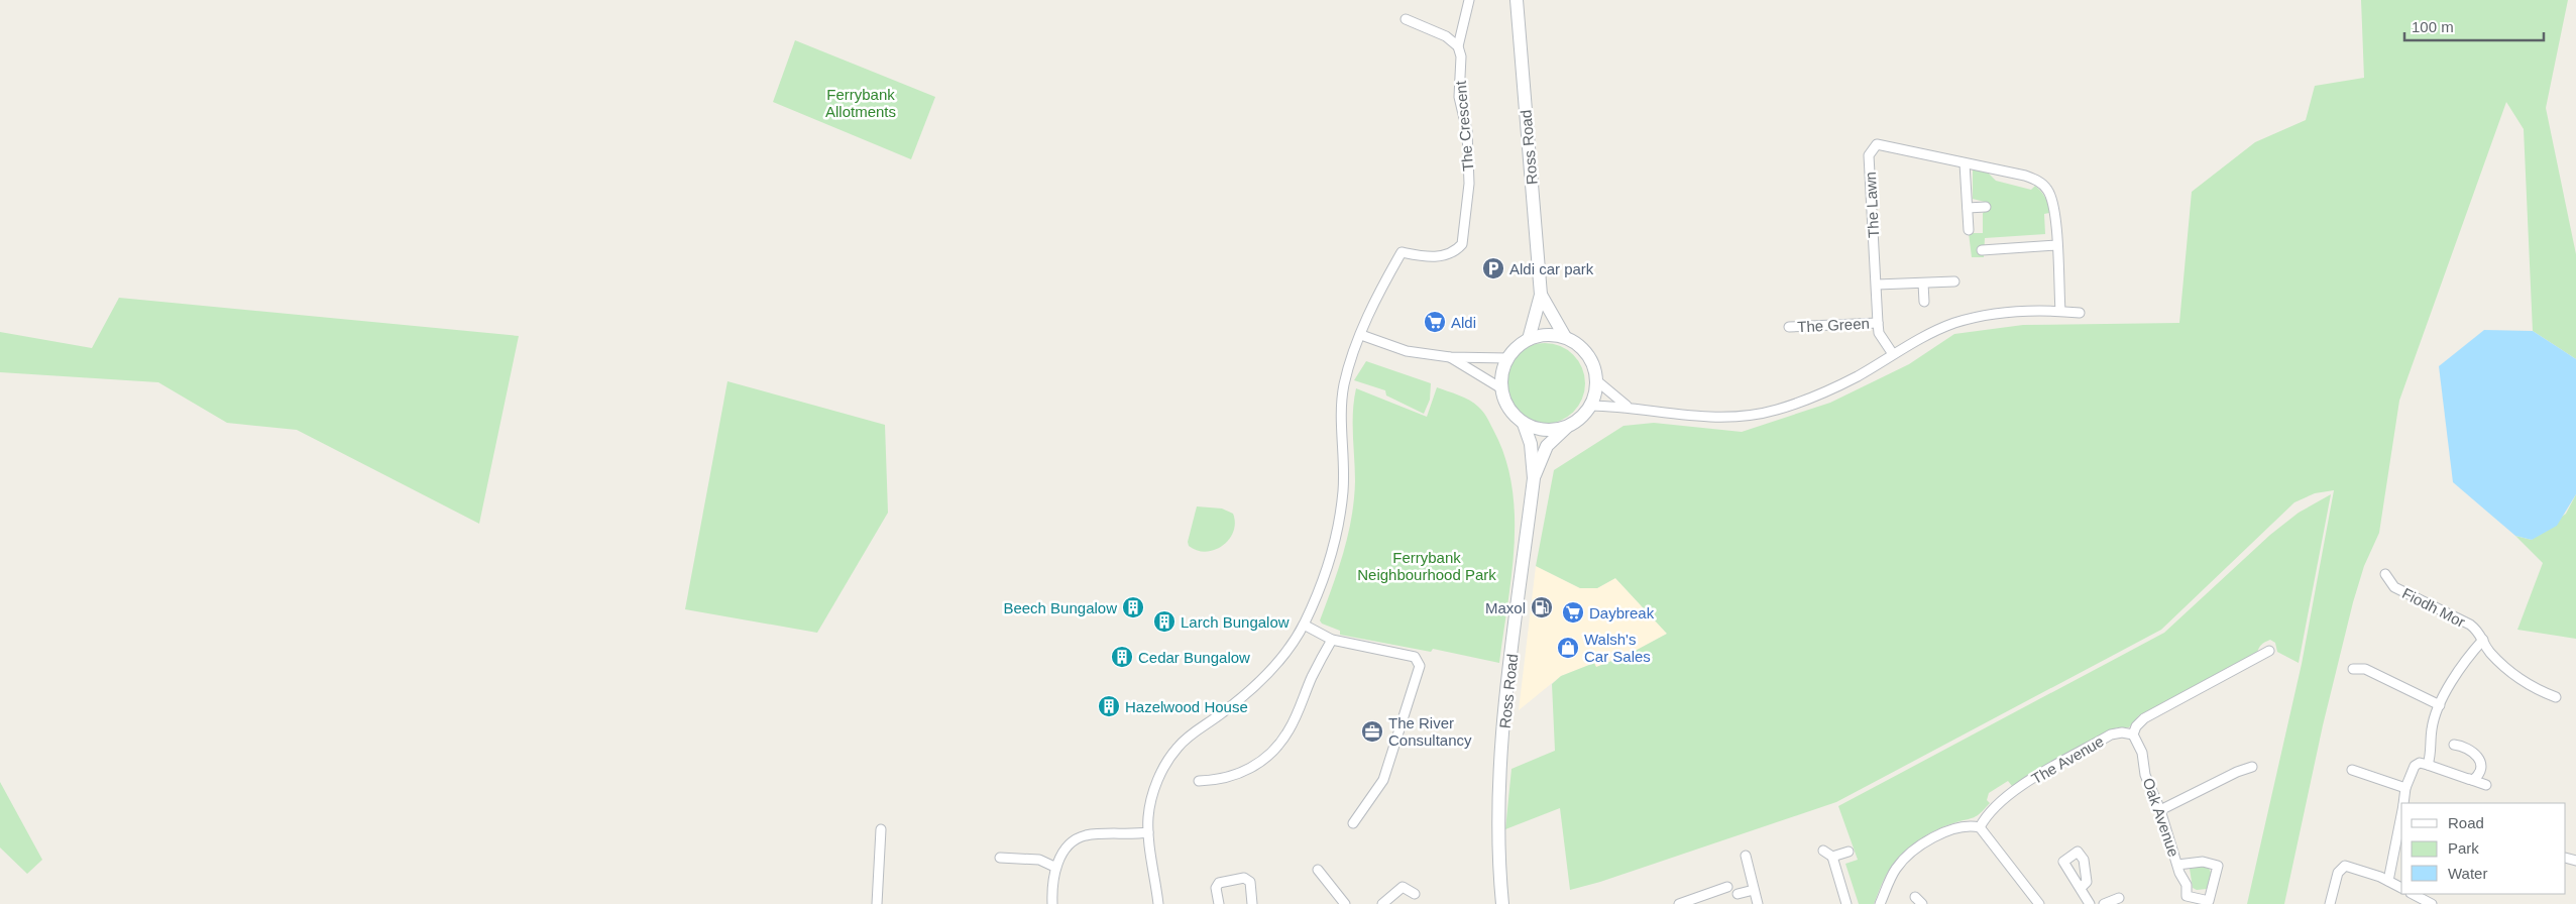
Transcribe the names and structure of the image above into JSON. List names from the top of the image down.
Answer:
{
  "streets": {
    "main road": ["Ross Road"],
    "street": [
      "The Crescent",
      "The Lawn",
      "The Green",
      "Fiodh Mor",
      "The Avenue",
      "Oak Avenue"
    ]
  },
  "crossings": [
    ["The Lawn", "The Green"],
    ["The Avenue", "Oak Avenue"]
  ],
  "parks": ["Ferrybank Allotments", "Ferrybank Neighbourhood Park"],
  "places": {
    "parking": ["Aldi car park"],
    "supermarket": ["Aldi", "Daybreak"],
    "building": [
      "Beech Bungalow",
      "Larch Bungalow",
      "Cedar Bungalow",
      "Hazelwood House"
    ],
    "fuel station": ["Maxol"],
    "shop": ["Walsh's Car Sales"],
    "office": ["The River Consultancy"]
  },
  "legend": ["Road", "Park", "Water"],
  "scale_bar": "100 m"
}
